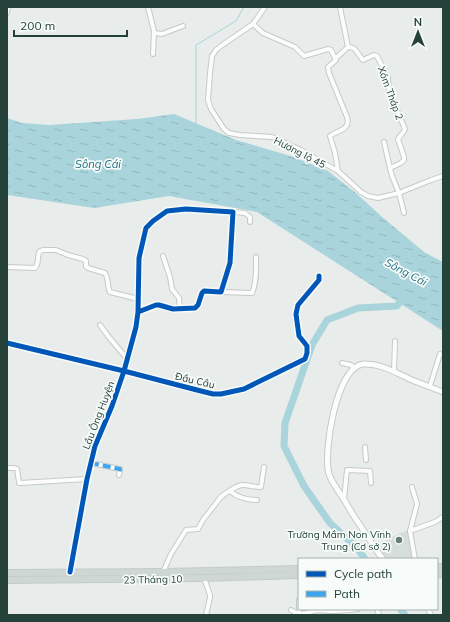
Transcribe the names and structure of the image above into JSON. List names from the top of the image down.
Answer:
{
  "streets": {
    "main road": ["23 Tháng 10"],
    "street": [
      "Xóm Tháp 2",
      "Hương lộ 45",
      "Đầu Cầu",
      "Lầu Ông Huyện"
    ]
  },
  "crossings": [
    ["Đầu Cầu", "Lầu Ông Huyện"],
    ["Lầu Ông Huyện", "23 Tháng 10"]
  ],
  "water": ["Sông Cái"],
  "places": ["Trường Mầm Non Vĩnh Trung (Cơ sở 2)"],
  "legend": ["Cycle path", "Path"],
  "scale_bar": "200 m",
  "north": "top"
}
